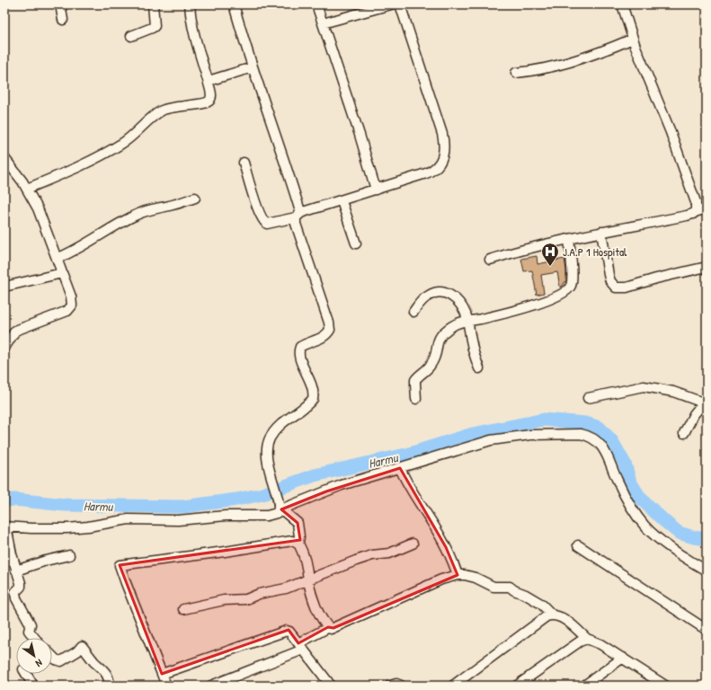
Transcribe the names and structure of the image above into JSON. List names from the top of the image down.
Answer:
{
  "water": ["Harmu"],
  "places": {
    "hospital": ["J.A.P 1 Hospital"]
  },
  "north": "bottom right"
}
